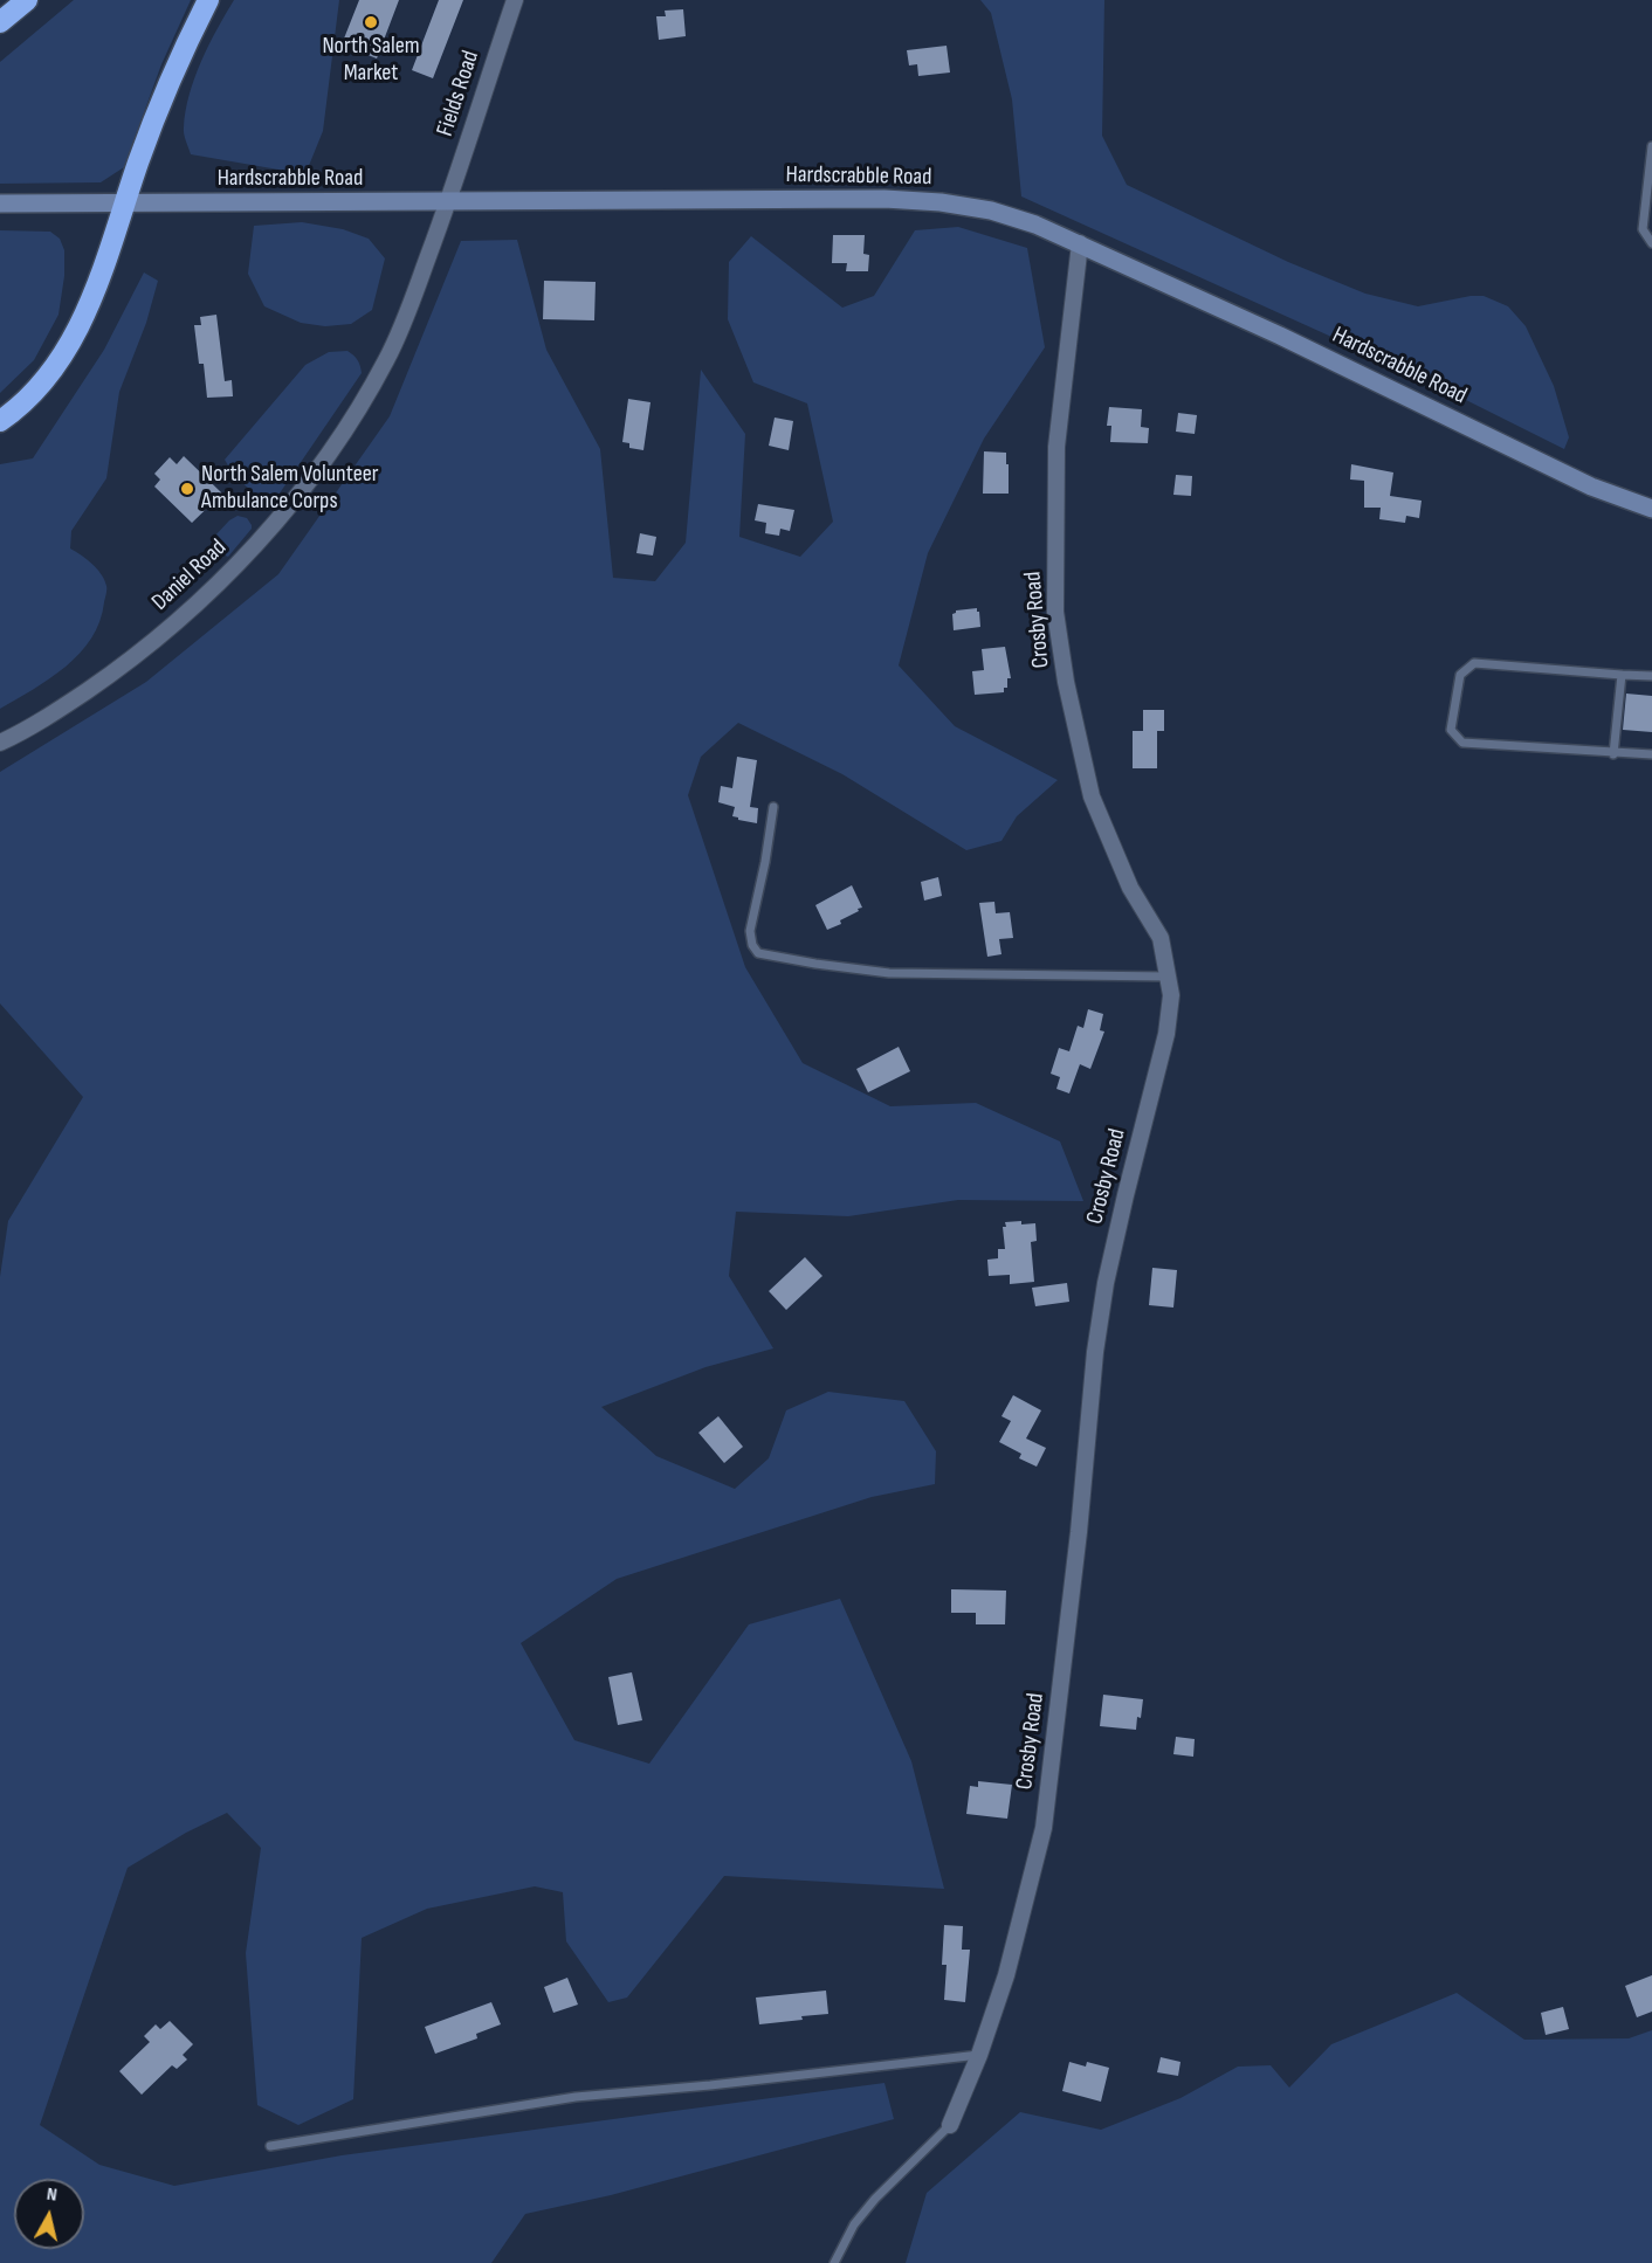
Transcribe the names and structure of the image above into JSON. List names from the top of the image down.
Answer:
{
  "streets": {
    "street": [
      "Fields Road",
      "Hardscrabble Road",
      "Daniel Road",
      "Crosby Road"
    ]
  },
  "crossings": [
    ["Fields Road", "Hardscrabble Road"],
    ["Fields Road", "Daniel Road"],
    ["Hardscrabble Road", "Daniel Road"],
    ["Hardscrabble Road", "Crosby Road"]
  ],
  "places": ["North Salem Market", "North Salem Volunteer Ambulance Corps"],
  "north": "top"
}
